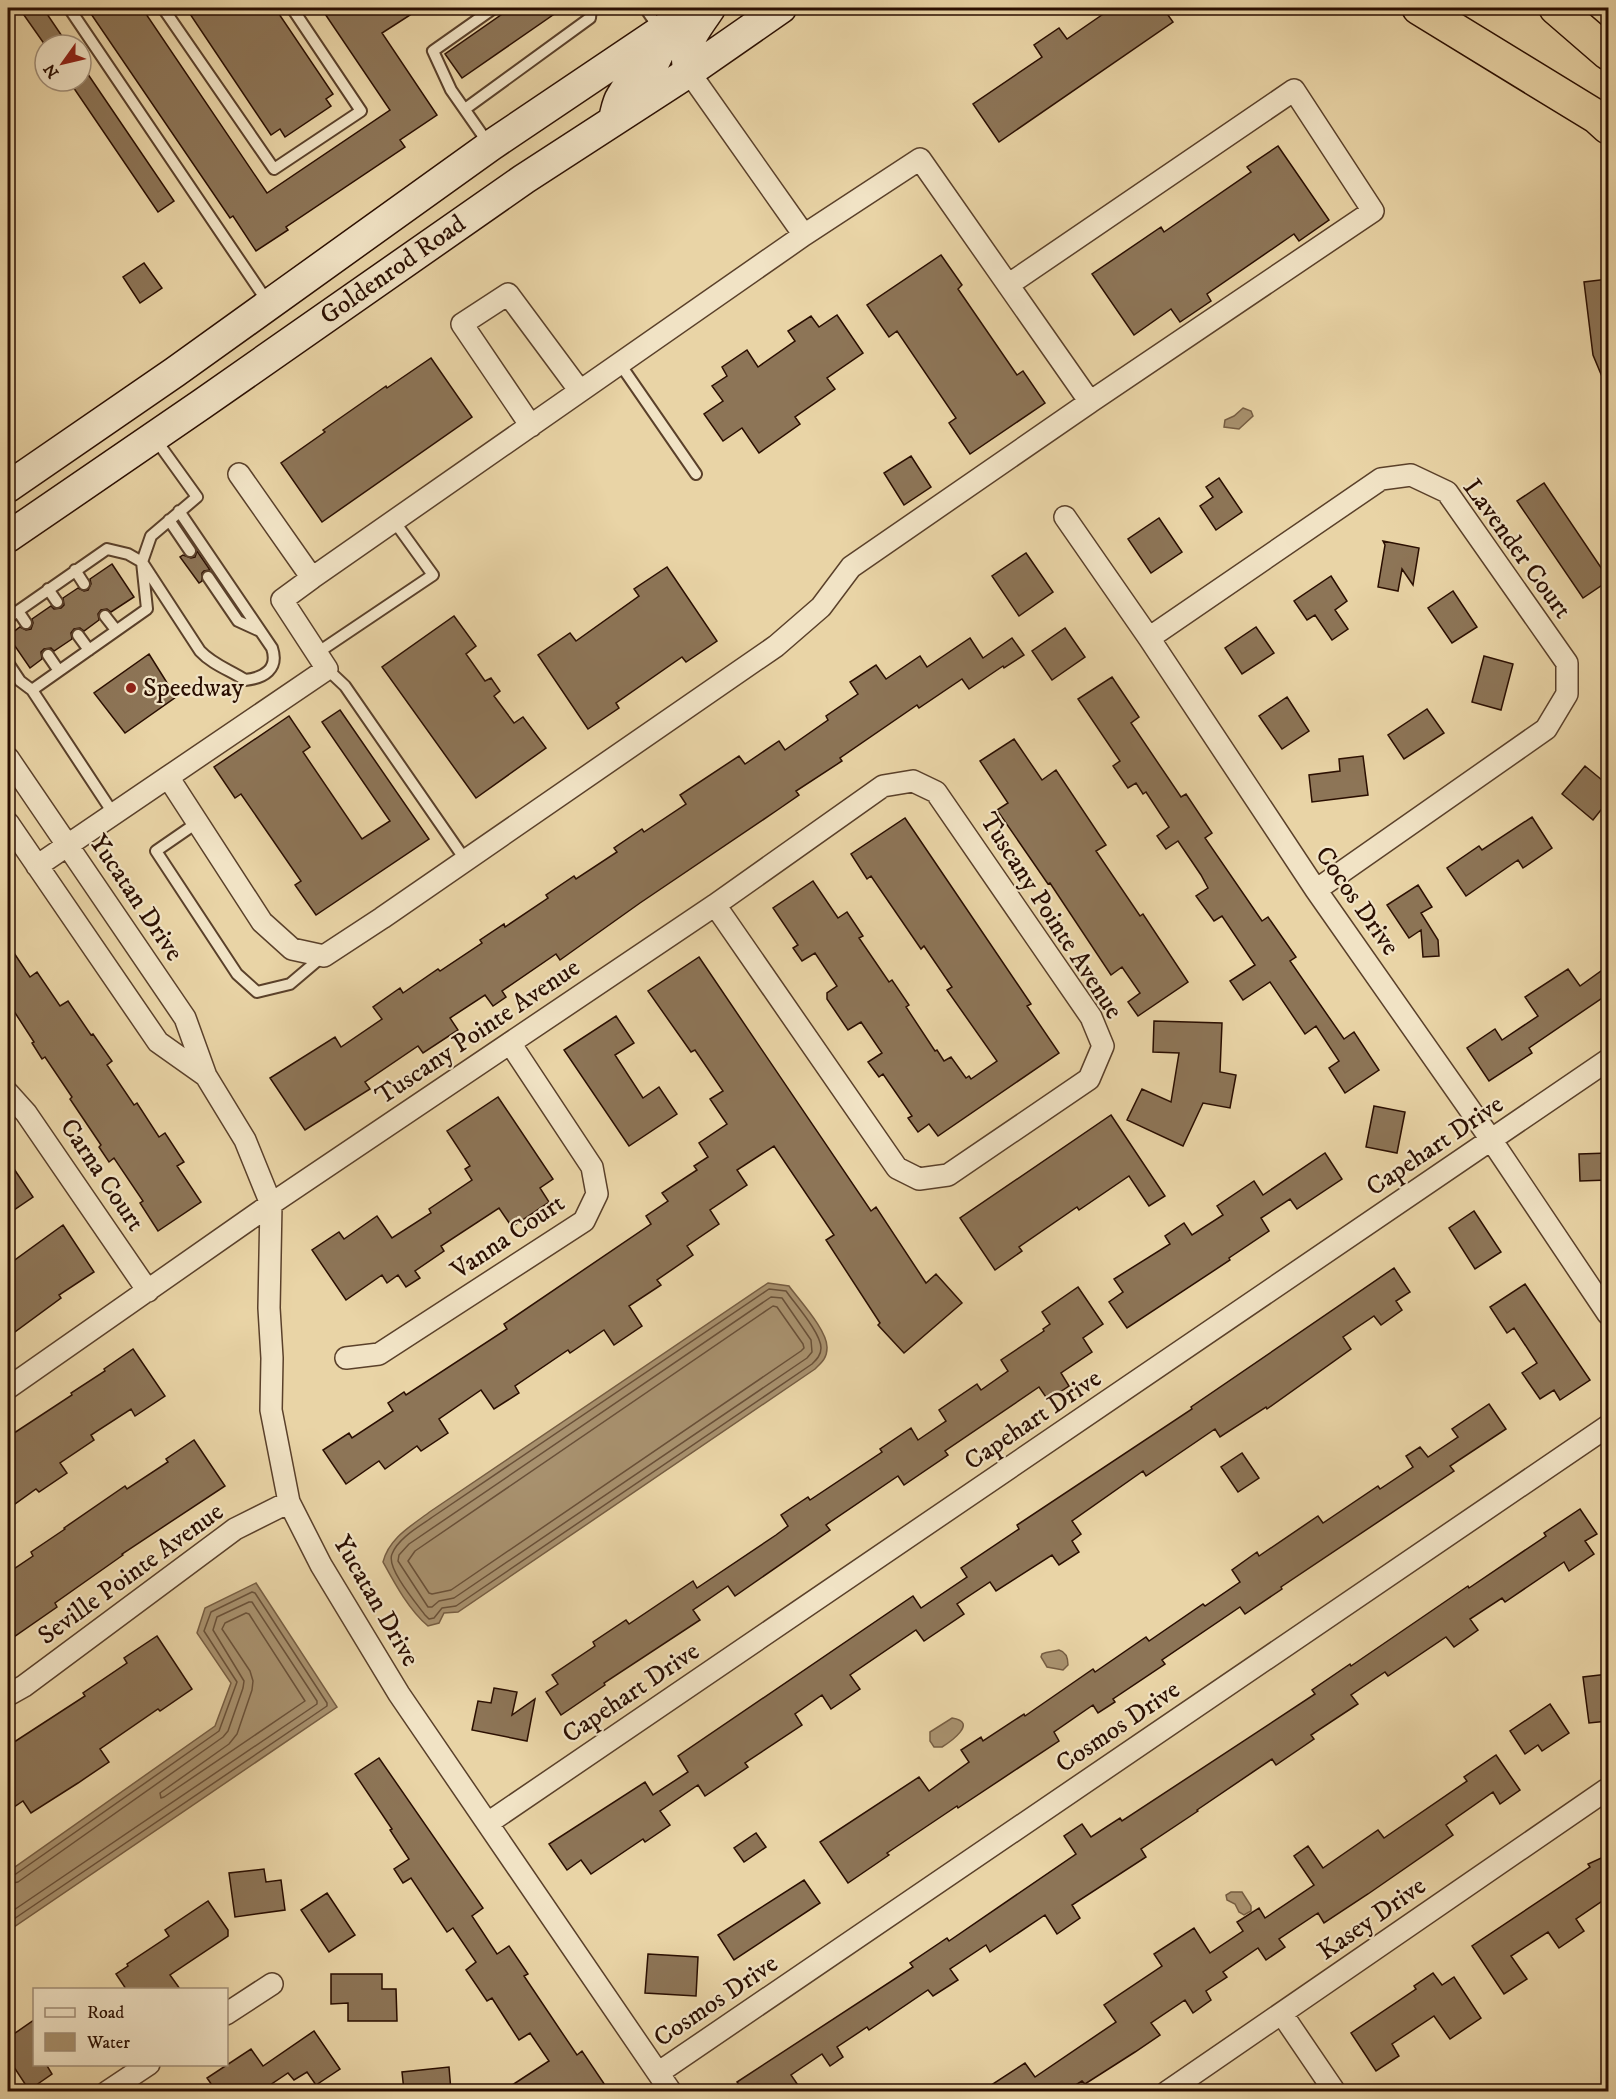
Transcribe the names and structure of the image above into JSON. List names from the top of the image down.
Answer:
{
  "streets": {
    "main road": ["Goldenrod Road"],
    "street": [
      "Lavender Court",
      "Yucatan Drive",
      "Cocos Drive",
      "Tuscany Pointe Avenue",
      "Capehart Drive",
      "Carna Court",
      "Vanna Court",
      "Seville Pointe Avenue",
      "Cosmos Drive",
      "Kasey Drive"
    ]
  },
  "crossings": [
    ["Lavender Court", "Cocos Drive"],
    ["Yucatan Drive", "Tuscany Pointe Avenue"],
    ["Yucatan Drive", "Capehart Drive"],
    ["Yucatan Drive", "Seville Pointe Avenue"],
    ["Yucatan Drive", "Cosmos Drive"],
    ["Cocos Drive", "Capehart Drive"],
    ["Tuscany Pointe Avenue", "Vanna Court"]
  ],
  "places": ["Speedway"],
  "legend": ["Road", "Water"],
  "north": "bottom left"
}
